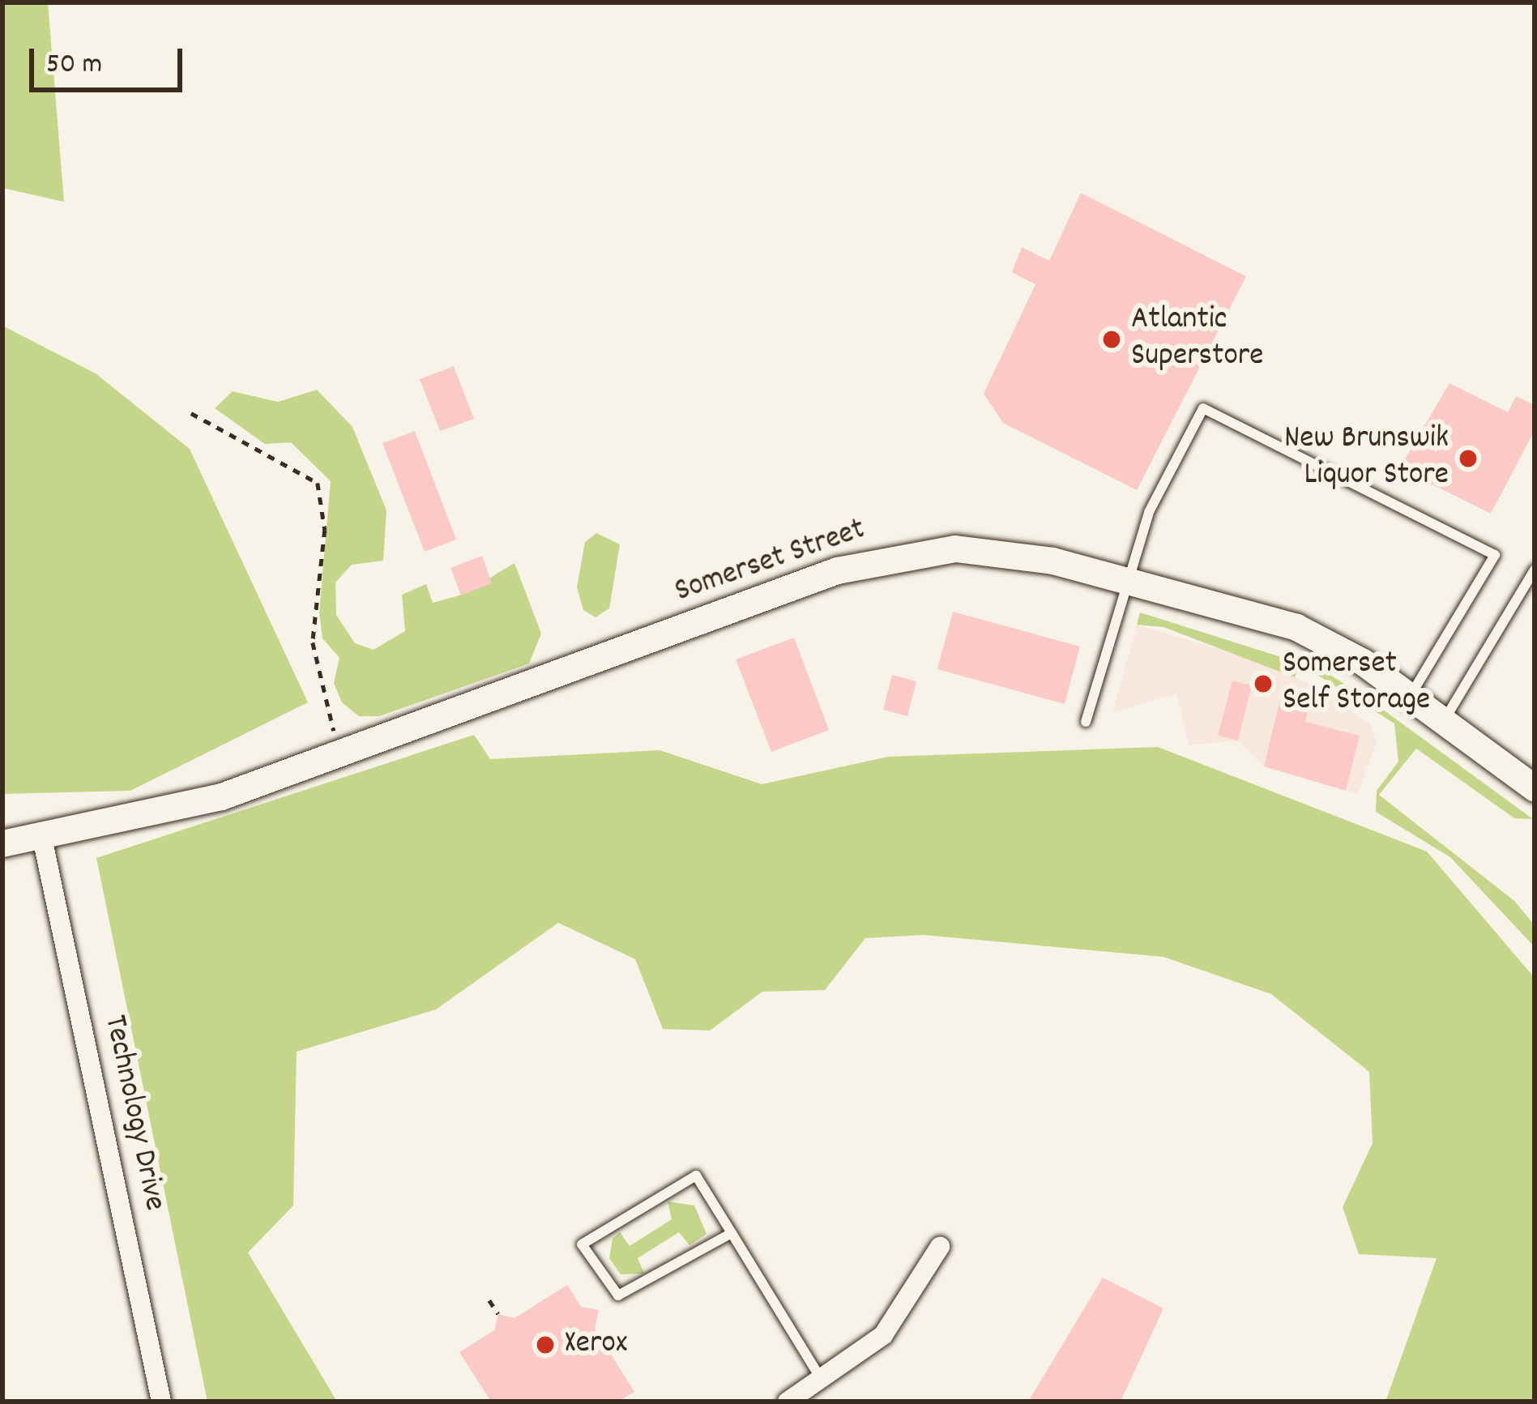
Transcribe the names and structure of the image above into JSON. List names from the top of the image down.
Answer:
{
  "streets": {
    "main road": ["Somerset Street"],
    "street": ["Technology Drive"]
  },
  "crossings": [
    ["Somerset Street", "Technology Drive"]
  ],
  "places": [
    "Atlantic Superstore",
    "New Brunswik Liquor Store",
    "Somerset Self Storage",
    "Xerox"
  ],
  "scale_bar": "50 m"
}
